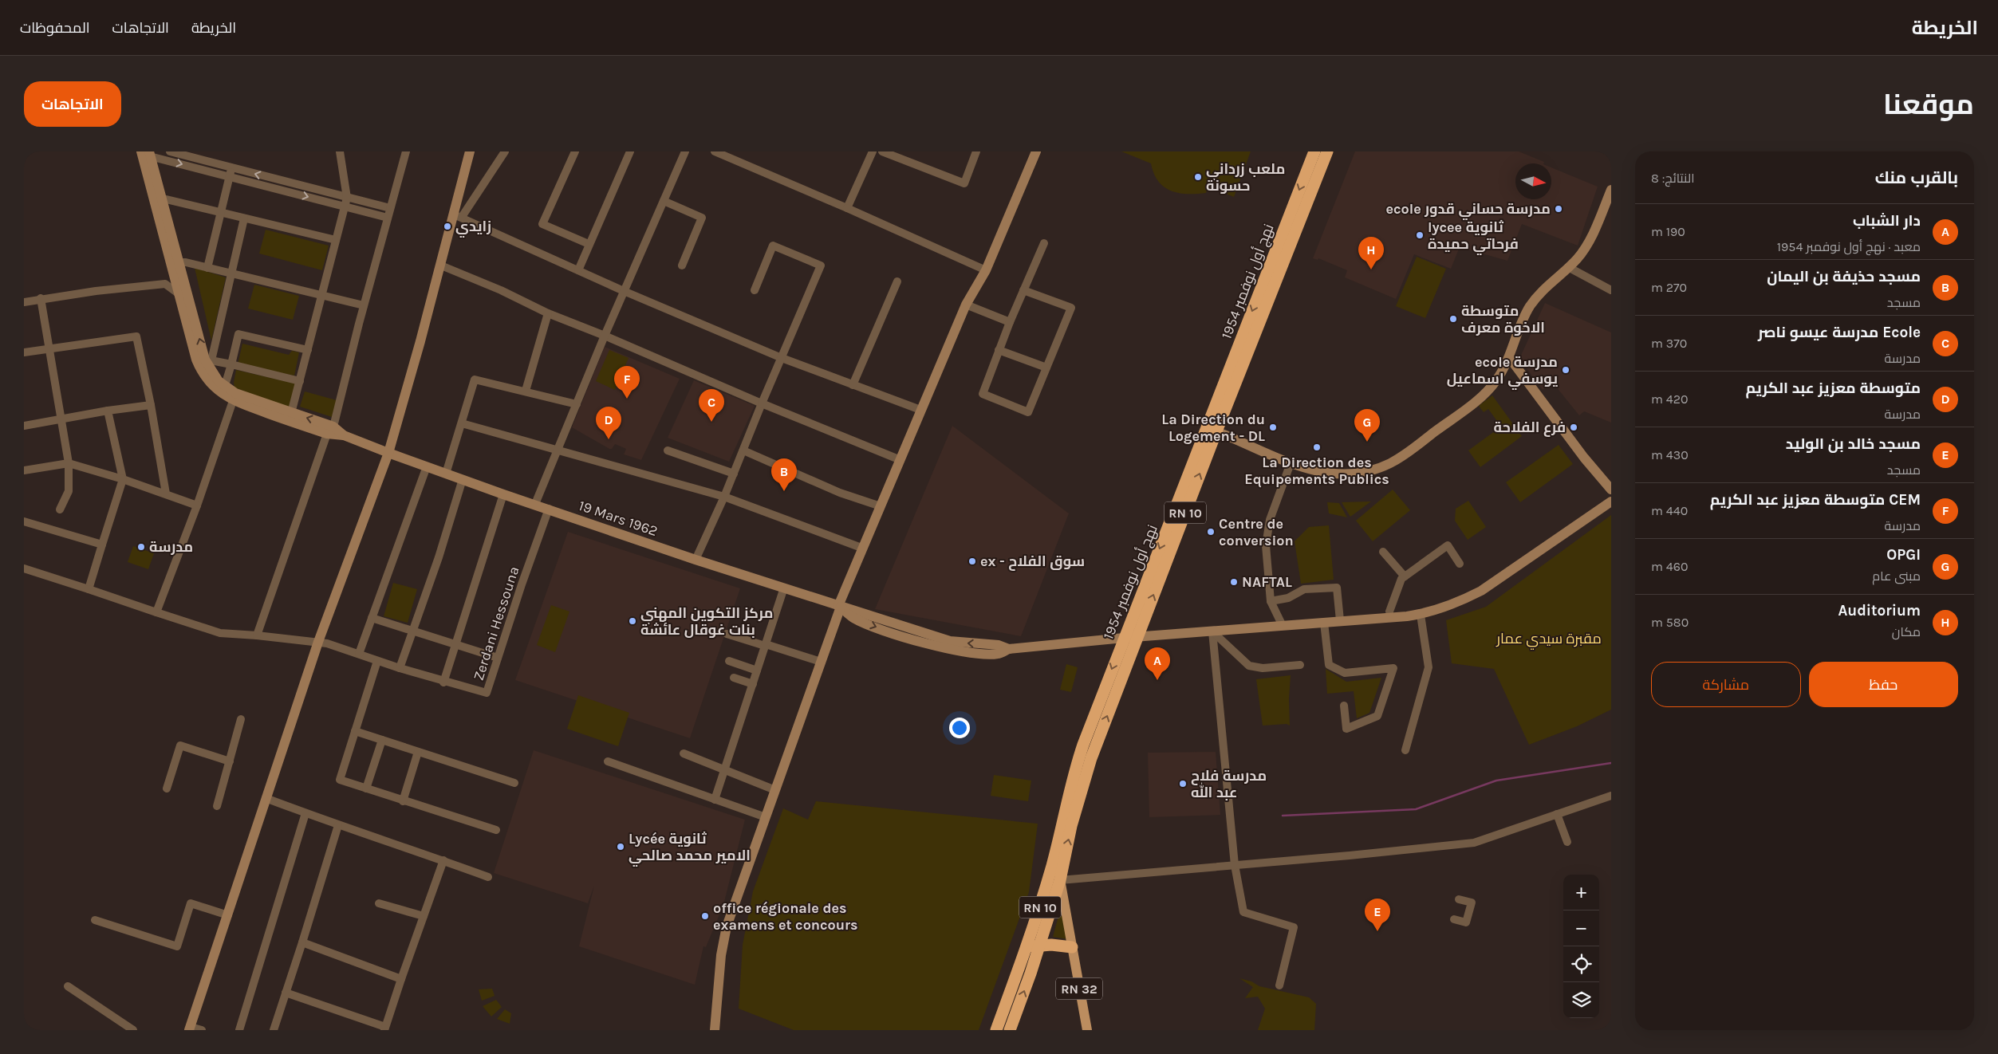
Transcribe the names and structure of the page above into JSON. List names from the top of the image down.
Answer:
{
  "streets": {
    "highway": ["نهج أول نوفمبر 1954", "RN 10"],
    "main road": ["RN 32"],
    "street": ["19 Mars 1962", "Zerdani Hessouna"]
  },
  "crossings": [
    ["نهج أول نوفمبر 1954", "19 Mars 1962"],
    ["نهج أول نوفمبر 1954", "RN 32"],
    ["19 Mars 1962", "Zerdani Hessouna"]
  ],
  "parks": ["مقبرة سيدي عمار"],
  "places": [
    "ملعب زرداني حسونة",
    "ecole مدرسة حساني قدور",
    "زايدي",
    "lycee ثانوية فرحاتي حميدة",
    "متوسطة الاخوة معرف",
    "ecole مدرسة يوسفي اسماعيل",
    "La Direction du Logement - DL",
    "فرع الفلاحة",
    "La Direction des Equipements Publics",
    "Centre de conversion",
    "مدرسة",
    "ex - سوق الفلاح",
    "NAFTAL",
    "مركز التكوين المهني بنات غوقال عائشة",
    "مدرسة فلاح عبد الله",
    "Lycée ثانوية الامير محمد صالحي",
    "office régionale des examens et concours"
  ],
  "north": "right",
  "page": {
    "header": "الخريطة",
    "nav": ["الخريطة", "الاتجاهات", "المحفوظات"],
    "title": "موقعنا",
    "buttons": [
      "الاتجاهات",
      ["حفظ", "مشاركة"]
    ],
    "heading": ["بالقرب منك", "النتائج: 8"],
    "list": [
      {
        "mark": "A",
        "name": "دار الشباب",
        "note": "معبد · نهج أول نوفمبر 1954",
        "value": "190 m"
      },
      {
        "mark": "B",
        "name": "مسجد حذيفة بن اليمان",
        "note": "مسجد",
        "value": "270 m"
      },
      {
        "mark": "C",
        "name": "Ecole مدرسة عيسو ناصر",
        "note": "مدرسة",
        "value": "370 m"
      },
      {
        "mark": "D",
        "name": "متوسطة معزيز عبد الكريم",
        "note": "مدرسة",
        "value": "420 m"
      },
      {
        "mark": "E",
        "name": "مسجد خالد بن الوليد",
        "note": "مسجد",
        "value": "430 m"
      },
      {
        "mark": "F",
        "name": "CEM متوسطة معزيز عبد الكريم",
        "note": "مدرسة",
        "value": "440 m"
      },
      {
        "mark": "G",
        "name": "OPGI",
        "note": "مبنى عام",
        "value": "460 m"
      },
      {
        "mark": "H",
        "name": "Auditorium",
        "note": "مكان",
        "value": "580 m"
      }
    ],
    "pins": [
      "H",
      "F",
      "C",
      "D",
      "G",
      "B",
      "A",
      "E"
    ],
    "map_buttons": ["+", "−"]
  }
}
